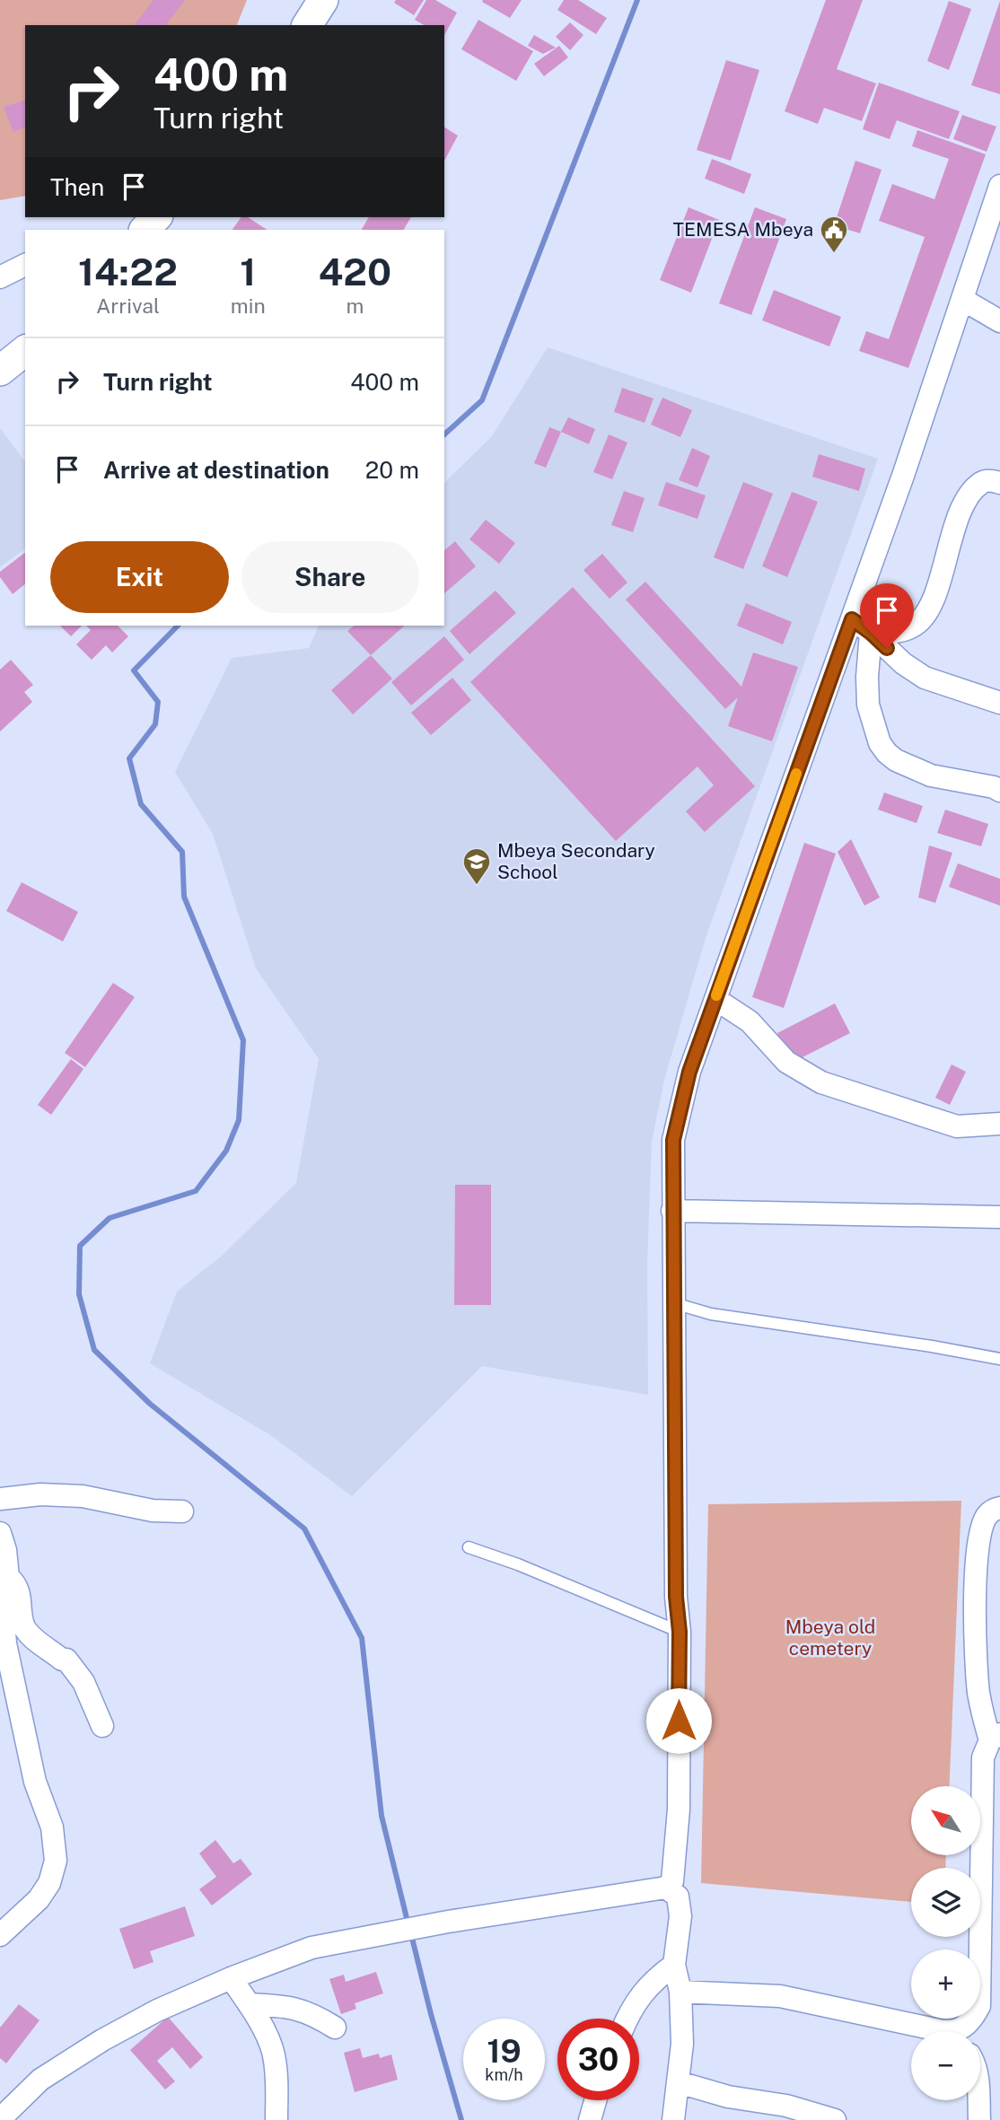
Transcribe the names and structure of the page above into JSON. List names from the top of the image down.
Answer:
{
  "parks": ["Mbeya old cemetery"],
  "places": {
    "public building": ["TEMESA Mbeya"],
    "school or university": ["Mbeya Secondary School"]
  },
  "north": "top left",
  "page": {
    "turn": ["400 m", "Turn right"],
    "then": "Then",
    "eta": [
      "14:22",
      "Arrival",
      "1",
      "min",
      "420",
      "m"
    ],
    "list": [
      {
        "name": "Turn right",
        "value": "400 m"
      },
      {
        "name": "Arrive at destination",
        "value": "20 m"
      }
    ],
    "buttons": ["Exit", "Share"],
    "map_buttons": ["+", "−"],
    "speed": "19 km/h",
    "limit": "30"
  }
}
